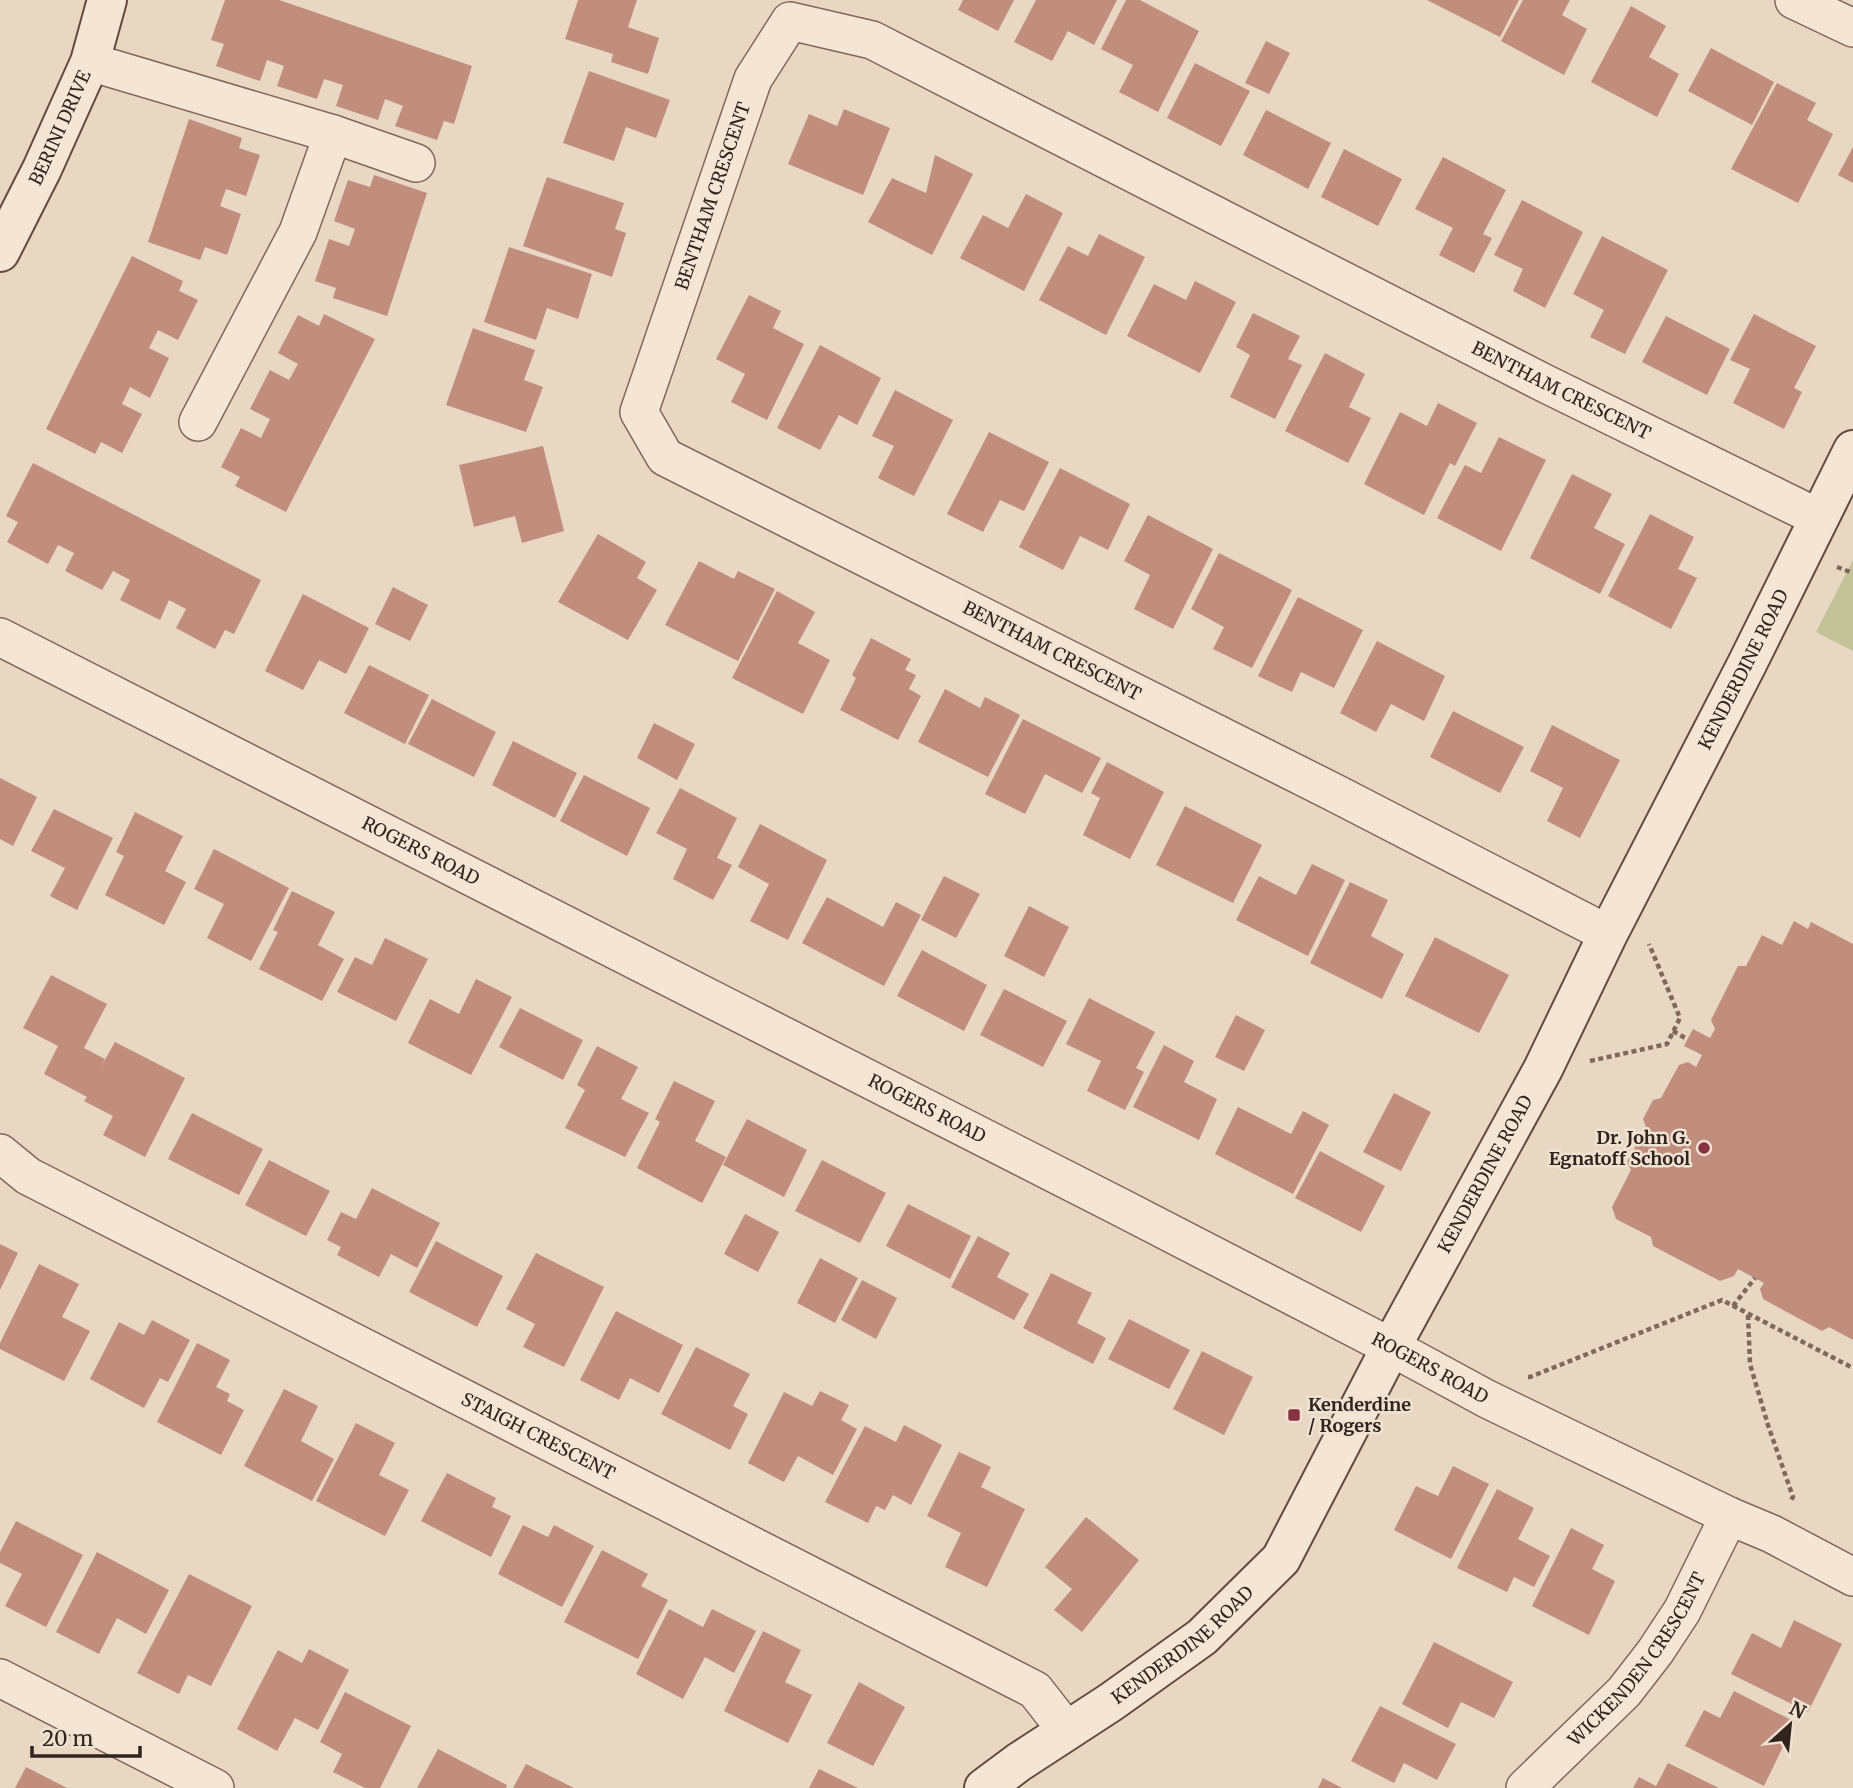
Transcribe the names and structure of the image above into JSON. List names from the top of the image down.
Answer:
{
  "streets": {
    "street": [
      "BERINI DRIVE",
      "BENTHAM CRESCENT",
      "KENDERDINE ROAD",
      "ROGERS ROAD",
      "STAIGH CRESCENT",
      "WICKENDEN CRESCENT"
    ]
  },
  "crossings": [
    ["BENTHAM CRESCENT", "KENDERDINE ROAD"],
    ["KENDERDINE ROAD", "ROGERS ROAD"],
    ["KENDERDINE ROAD", "STAIGH CRESCENT"],
    ["ROGERS ROAD", "WICKENDEN CRESCENT"]
  ],
  "places": {
    "other": ["Dr. John G. Egnatoff School"],
    "transit": ["Kenderdine / Rogers"]
  },
  "scale_bar": "20 m",
  "north": "top right"
}
